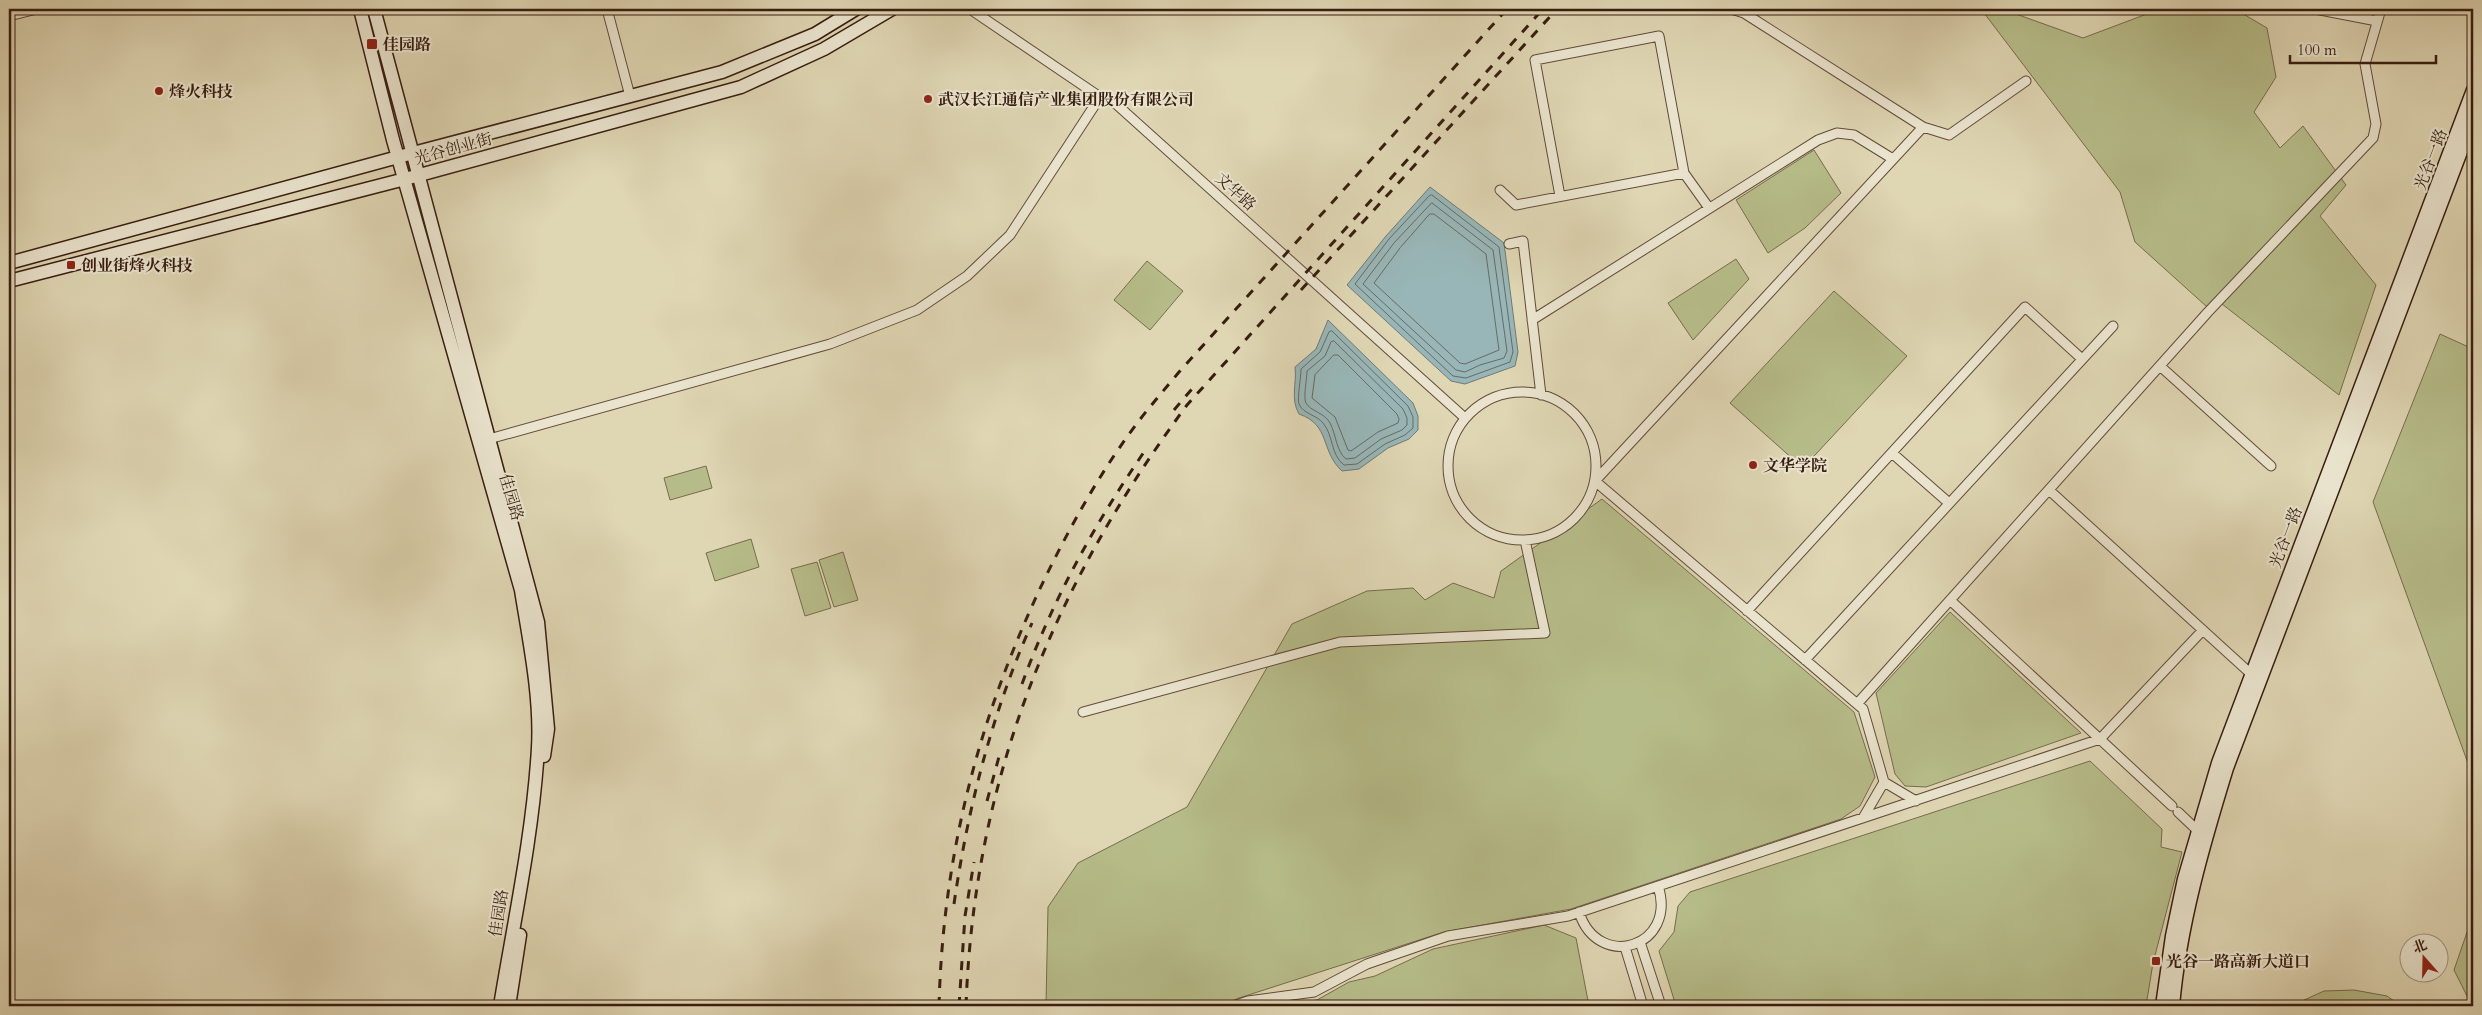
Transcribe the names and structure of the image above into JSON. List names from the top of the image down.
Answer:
{
  "streets": {
    "main road": ["光谷创业街", "光谷一路", "佳园路"],
    "street": ["文华路"]
  },
  "crossings": [
    ["光谷创业街", "佳园路"]
  ],
  "places": {
    "transit": ["佳园路", "创业街烽火科技", "光谷一路高新大道口"],
    "other": ["烽火科技", "武汉长江通信产业集团股份有限公司", "文华学院"]
  },
  "scale_bar": "100 m",
  "north": "top"
}
